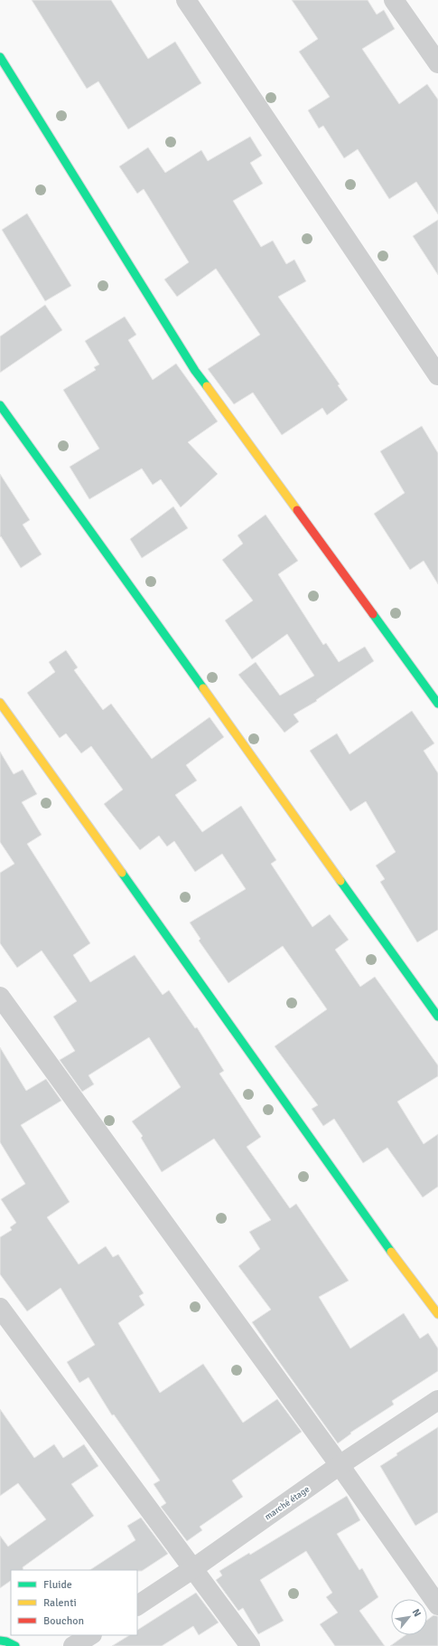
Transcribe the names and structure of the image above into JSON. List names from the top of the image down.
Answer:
{
  "streets": {
    "street": ["marché étage"]
  },
  "legend": ["Fluide", "Ralenti", "Bouchon"],
  "north": "top right"
}
